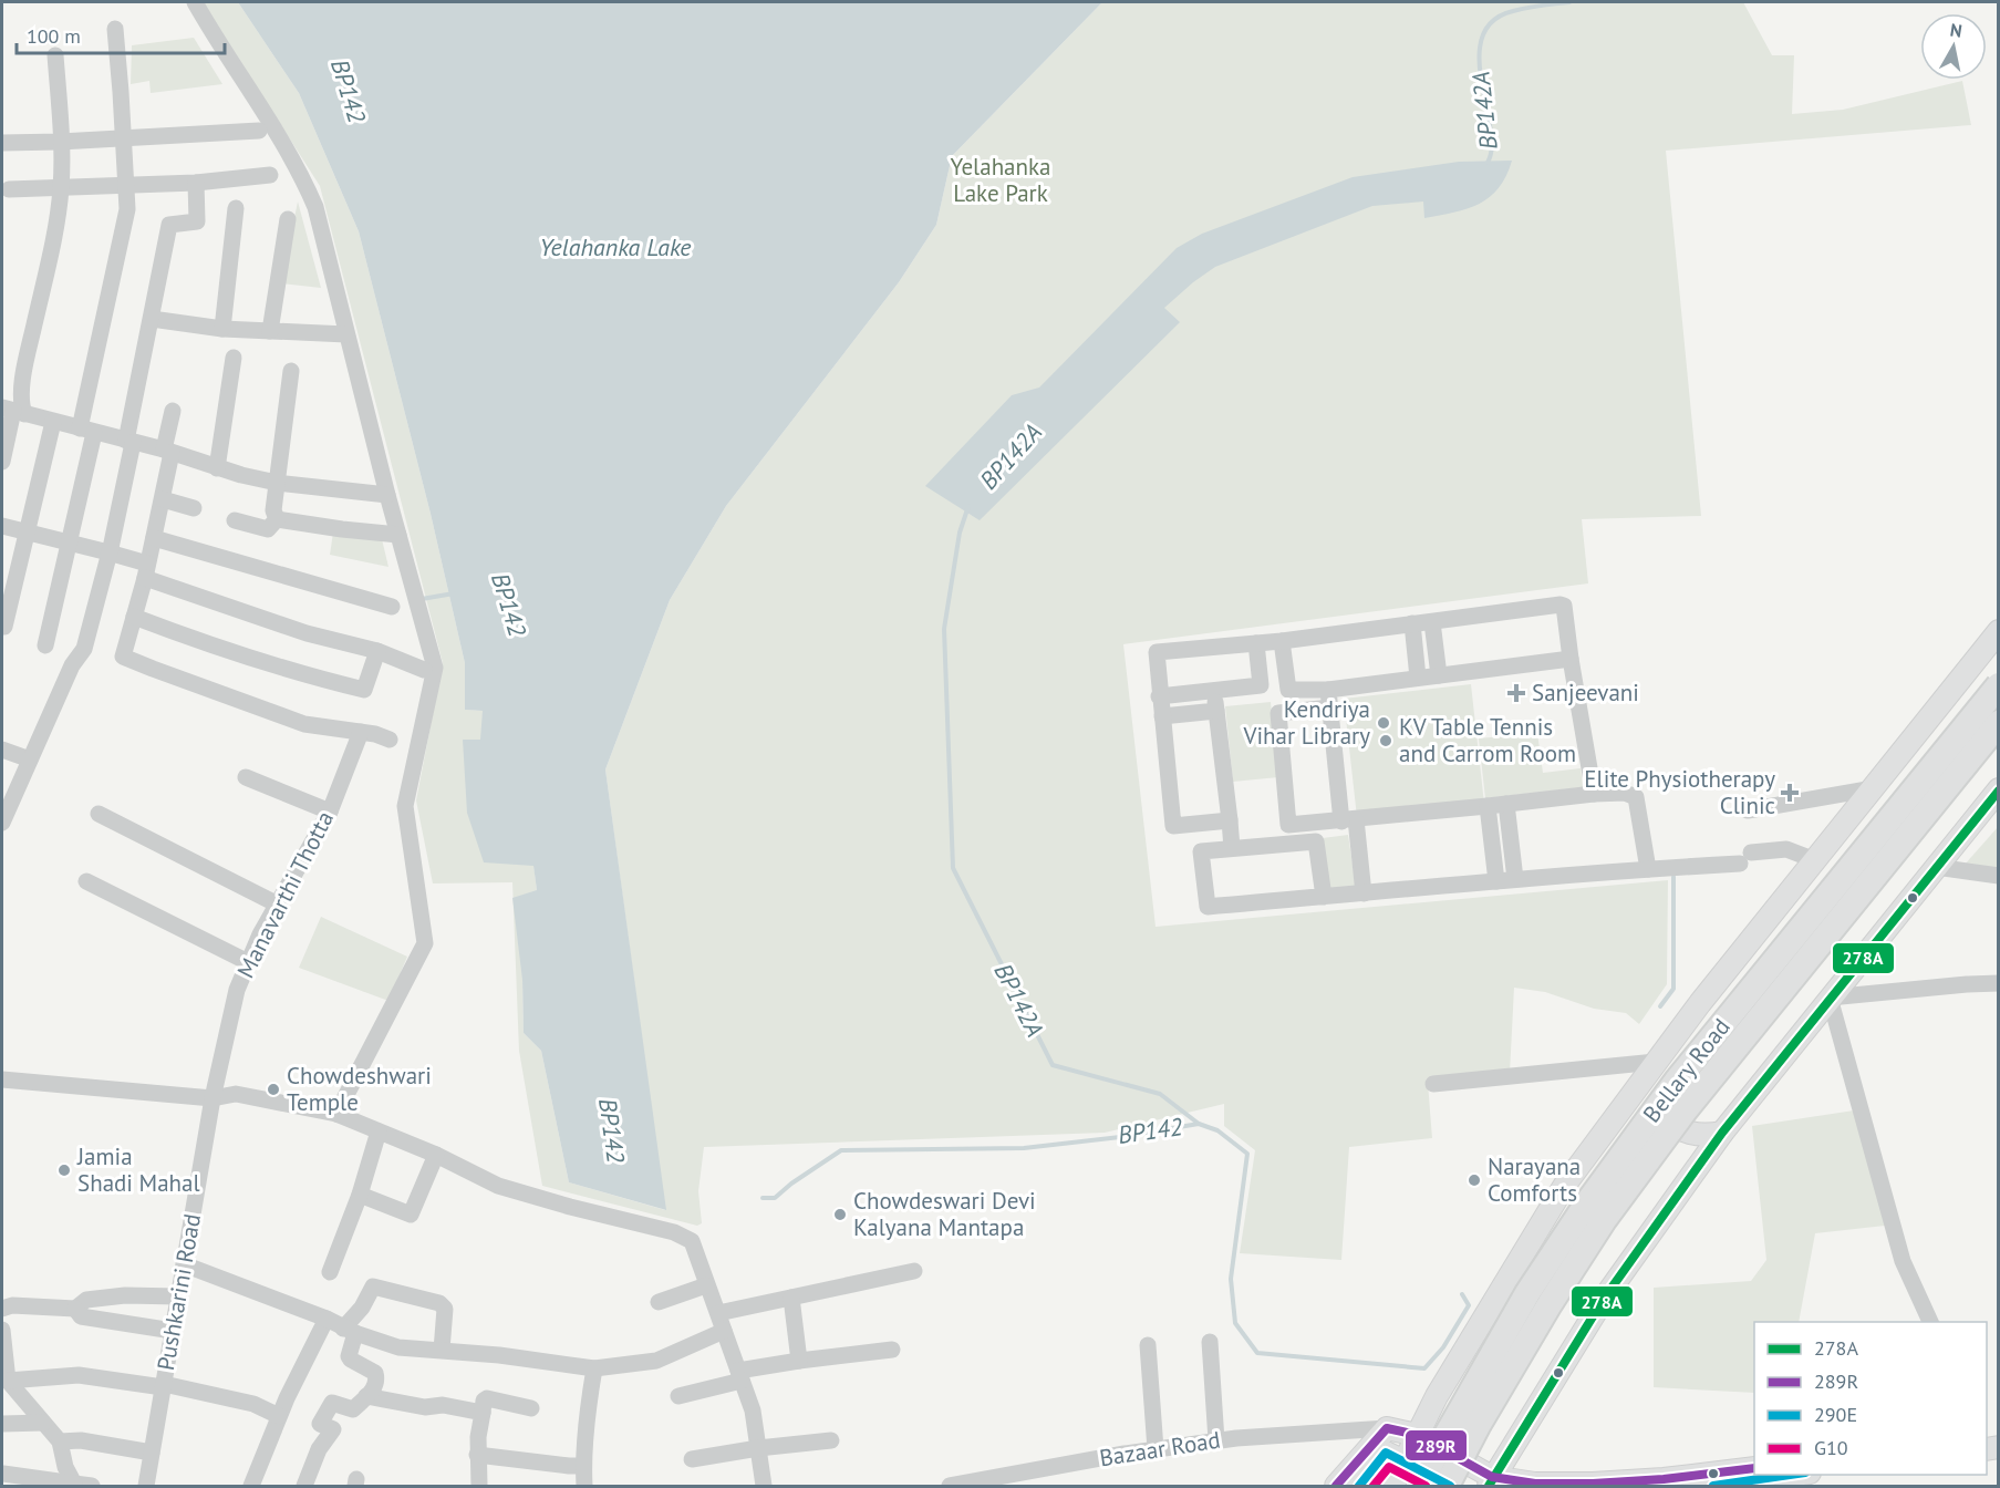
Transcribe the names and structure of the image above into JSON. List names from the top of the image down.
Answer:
{
  "streets": {
    "highway": ["Bellary Road"],
    "street": ["Manavarthi Thotta", "Pushkarini Road", "Bazaar Road"]
  },
  "crossings": [
    ["Manavarthi Thotta", "Pushkarini Road"]
  ],
  "water": ["BP142", "BP142A", "Yelahanka Lake"],
  "parks": ["Yelahanka Lake Park"],
  "places": {
    "health": ["Sanjeevani", "Elite Physiotherapy Clinic"],
    "other": [
      "Kendriya Vihar Library",
      "KV Table Tennis and Carrom Room",
      "Chowdeshwari Temple",
      "Jamia Shadi Mahal",
      "Narayana Comforts",
      "Chowdeswari Devi Kalyana Mantapa"
    ]
  },
  "lines": [
    "transit line 278A",
    "transit line 289R",
    "transit line 290E",
    "transit line G10"
  ],
  "legend": [
    "278A",
    "289R",
    "290E",
    "G10"
  ],
  "scale_bar": "100 m",
  "north": "top"
}
